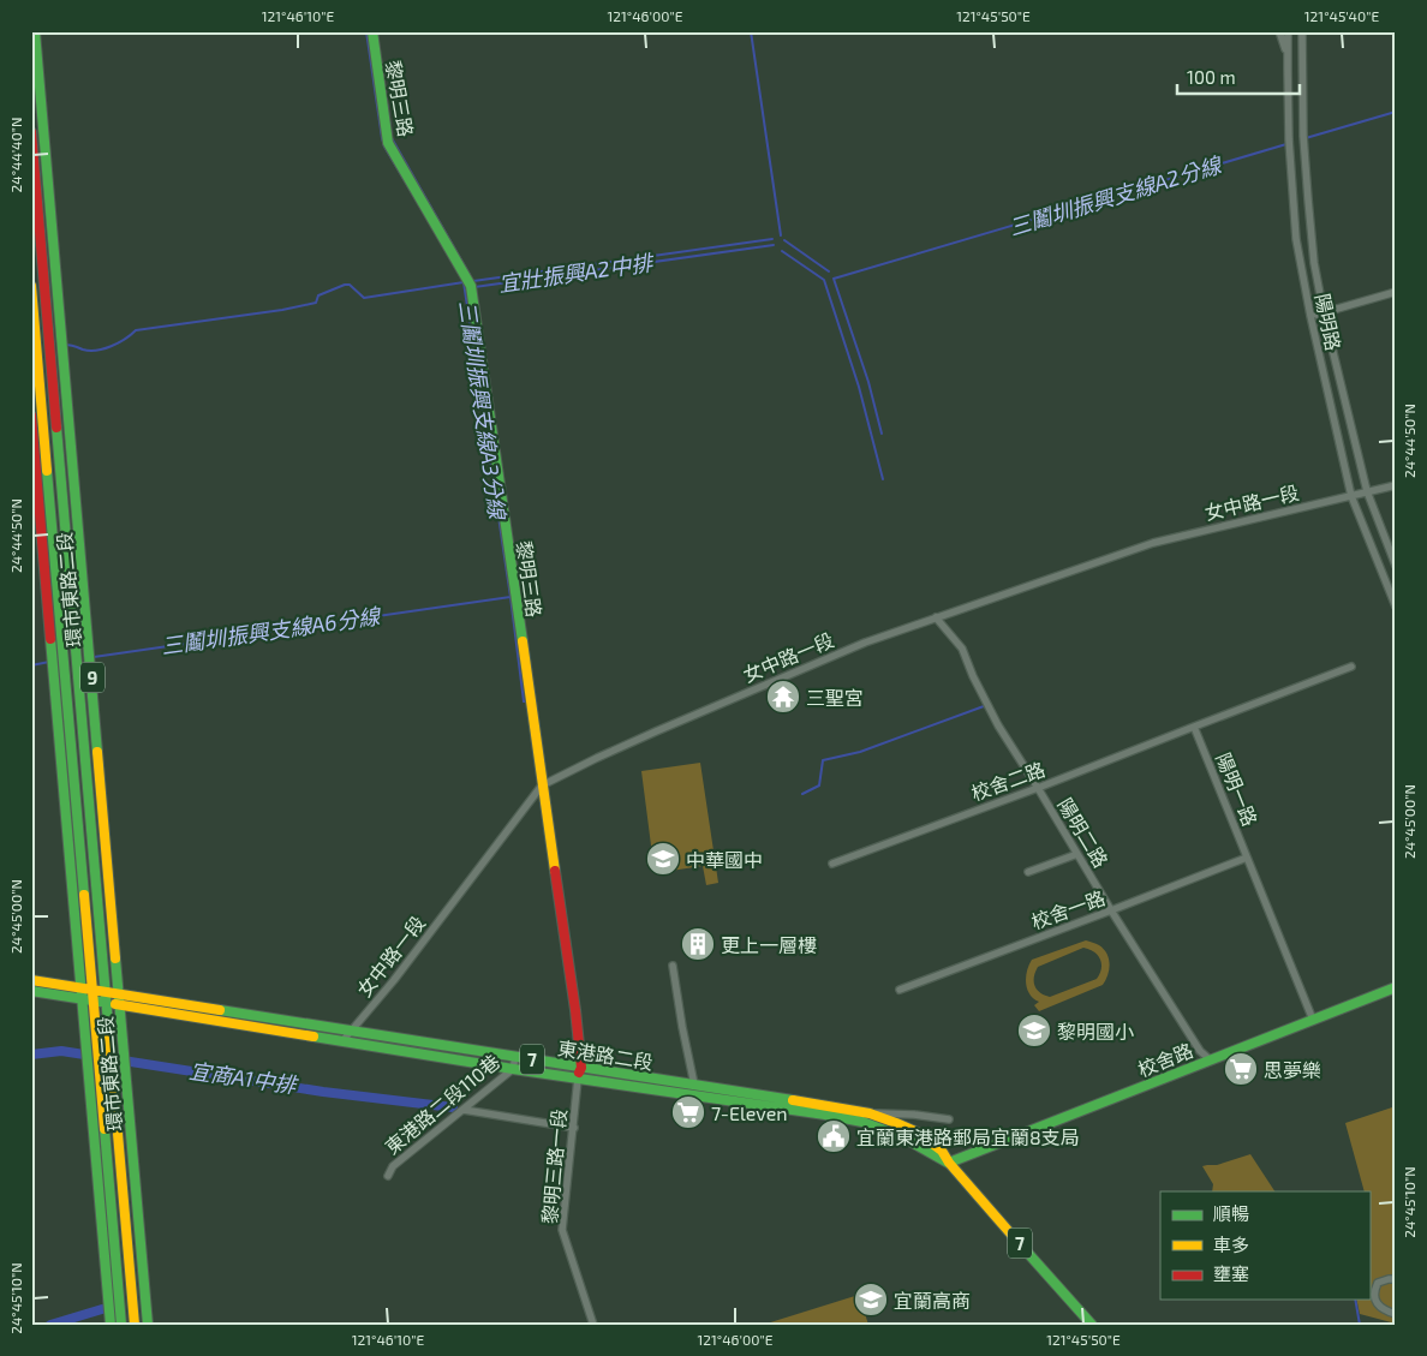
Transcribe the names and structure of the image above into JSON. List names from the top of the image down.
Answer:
{
  "streets": {
    "main road": [
      "黎明三路",
      "環市東路二段",
      "9",
      "東港路二段",
      "7",
      "校舍路"
    ],
    "street": [
      "陽明路",
      "女中路一段",
      "校舍二路",
      "陽明一路",
      "陽明二路",
      "校舍一路",
      "東港路二段110巷",
      "黎明三路一段"
    ]
  },
  "crossings": [
    ["黎明三路", "女中路一段"],
    ["黎明三路", "東港路二段"],
    ["黎明三路", "黎明三路一段"],
    ["陽明路", "女中路一段"],
    ["女中路一段", "陽明二路"],
    ["女中路一段", "東港路二段"],
    ["環市東路二段", "東港路二段"],
    ["環市東路二段", "7"],
    ["校舍二路", "陽明一路"],
    ["校舍二路", "陽明二路"],
    ["陽明一路", "校舍一路"],
    ["陽明一路", "校舍路"],
    ["陽明二路", "校舍一路"],
    ["陽明二路", "校舍路"],
    ["東港路二段", "7"],
    ["東港路二段", "校舍路"],
    ["東港路二段", "東港路二段110巷"],
    ["東港路二段", "黎明三路一段"]
  ],
  "water": [
    "三鬮圳振興支線A2分線",
    "宜壯振興A2中排",
    "三鬮圳振興支線A3分線",
    "三鬮圳振興支線A6分線",
    "宜商A1中排"
  ],
  "places": {
    "temple": ["三聖宮"],
    "school or university": ["中華國中", "黎明國小", "宜蘭高商"],
    "building": ["更上一層樓"],
    "supermarket": ["思夢樂", "7-Eleven"],
    "public building": ["宜蘭東港路郵局宜蘭8支局"]
  },
  "legend": ["順暢", "車多", "壅塞"],
  "scale_bar": "100 m",
  "coordinates": [
    "121°46'10\"E",
    "121°46'00\"E",
    "121°45'50\"E",
    "121°45'40\"E",
    "24°44'40\"N",
    "24°44'50\"N",
    "24°45'00\"N",
    "24°45'10\"N"
  ]
}
